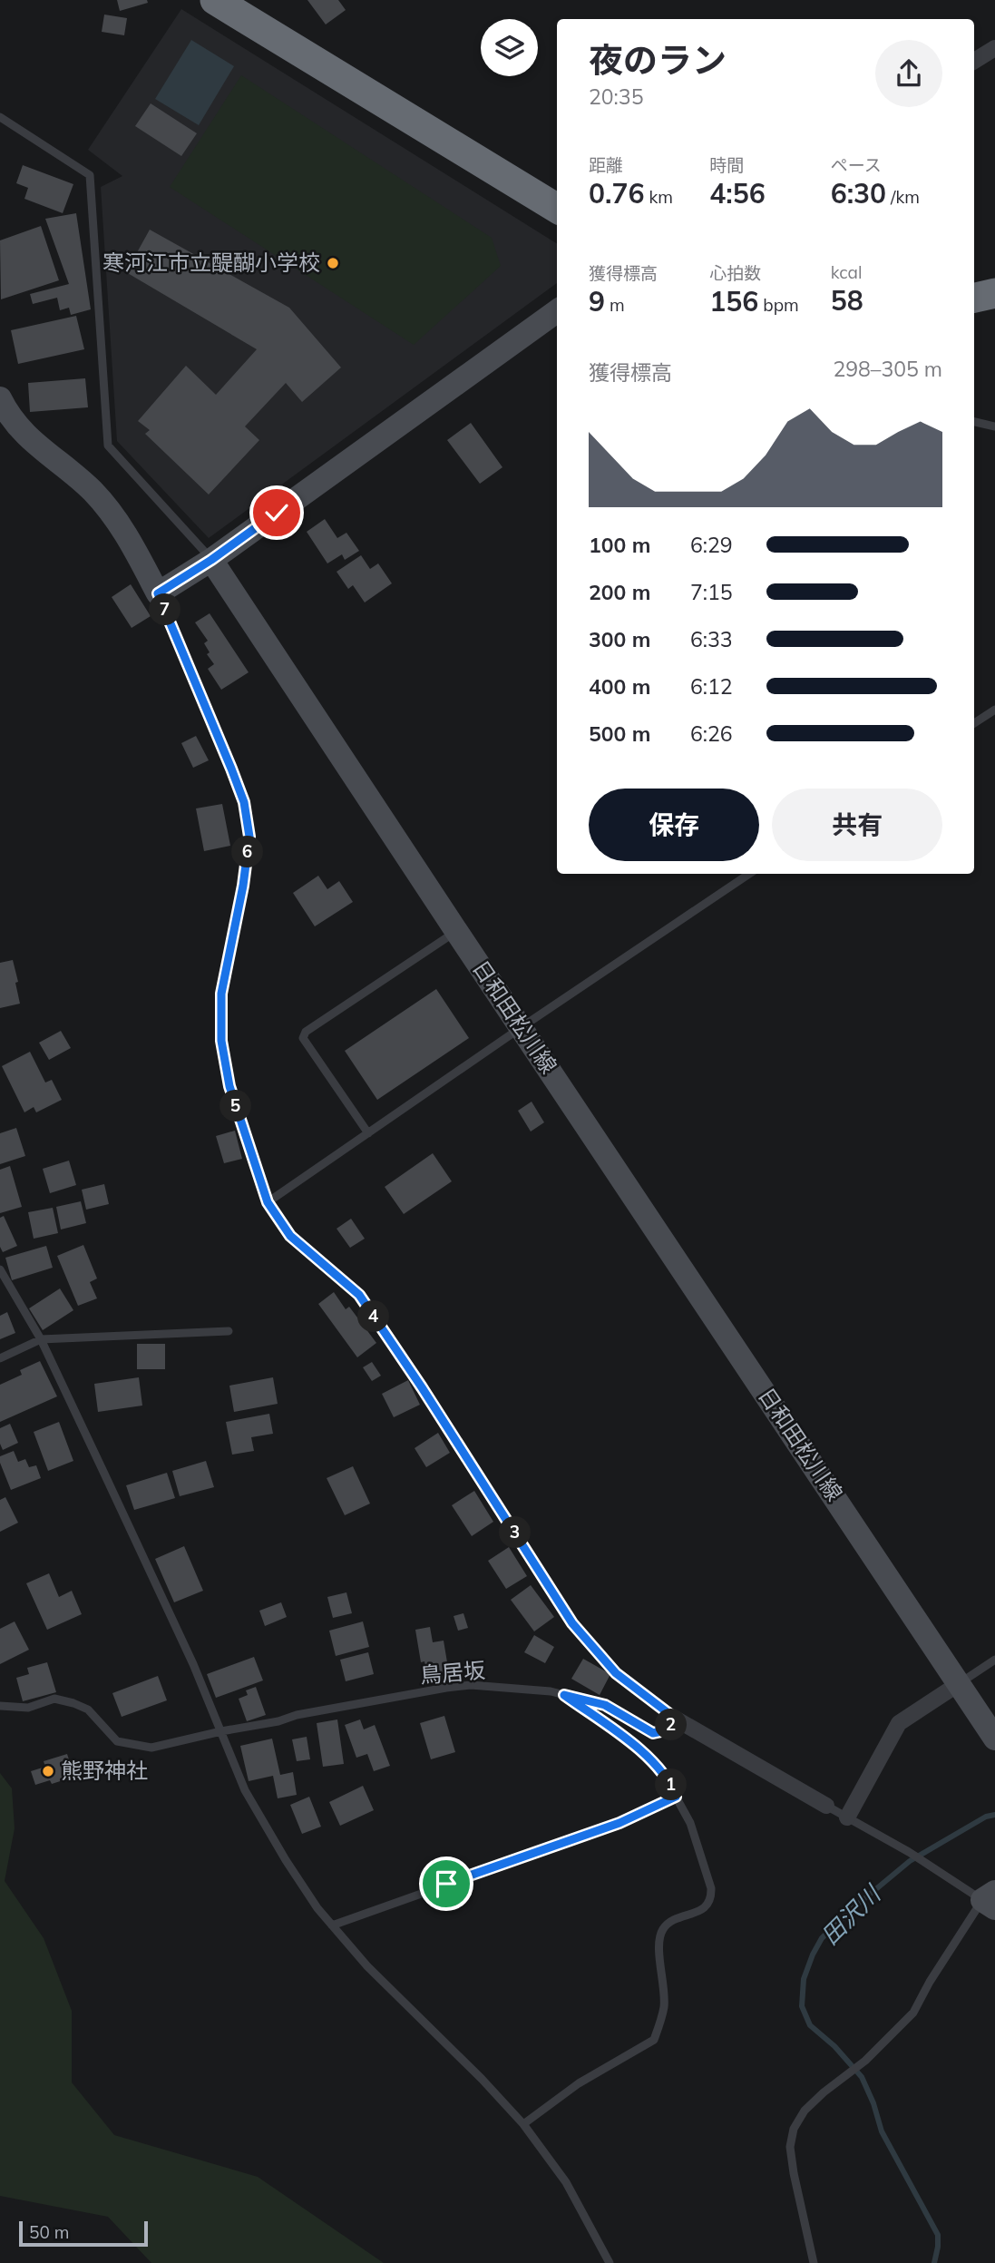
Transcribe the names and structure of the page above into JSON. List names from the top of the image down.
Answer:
{
  "streets": {
    "main road": ["日和田松川線"],
    "lane": ["鳥居坂"]
  },
  "water": ["田沢川"],
  "places": ["寒河江市立醍醐小学校", "熊野神社"],
  "scale_bar": "50 m",
  "page": {
    "heading": ["夜のラン", "20:35"],
    "stats": [
      ["距離", "0.76 km"],
      ["時間", "4:56"],
      ["ペース", "6:30 /km"],
      ["獲得標高", "9 m"],
      ["心拍数", "156 bpm"],
      ["kcal", "58"]
    ],
    "chart": ["獲得標高", "298–305 m"],
    "list": [
      {
        "name": "100 m",
        "note": "6:29"
      },
      {
        "name": "200 m",
        "note": "7:15"
      },
      {
        "name": "300 m",
        "note": "6:33"
      },
      {
        "name": "400 m",
        "note": "6:12"
      },
      {
        "name": "500 m",
        "note": "6:26"
      }
    ],
    "pins": [
      "7",
      "6",
      "5",
      "4",
      "3",
      "2",
      "1"
    ],
    "buttons": ["保存", "共有"],
    "scale": "50 m"
  }
}
